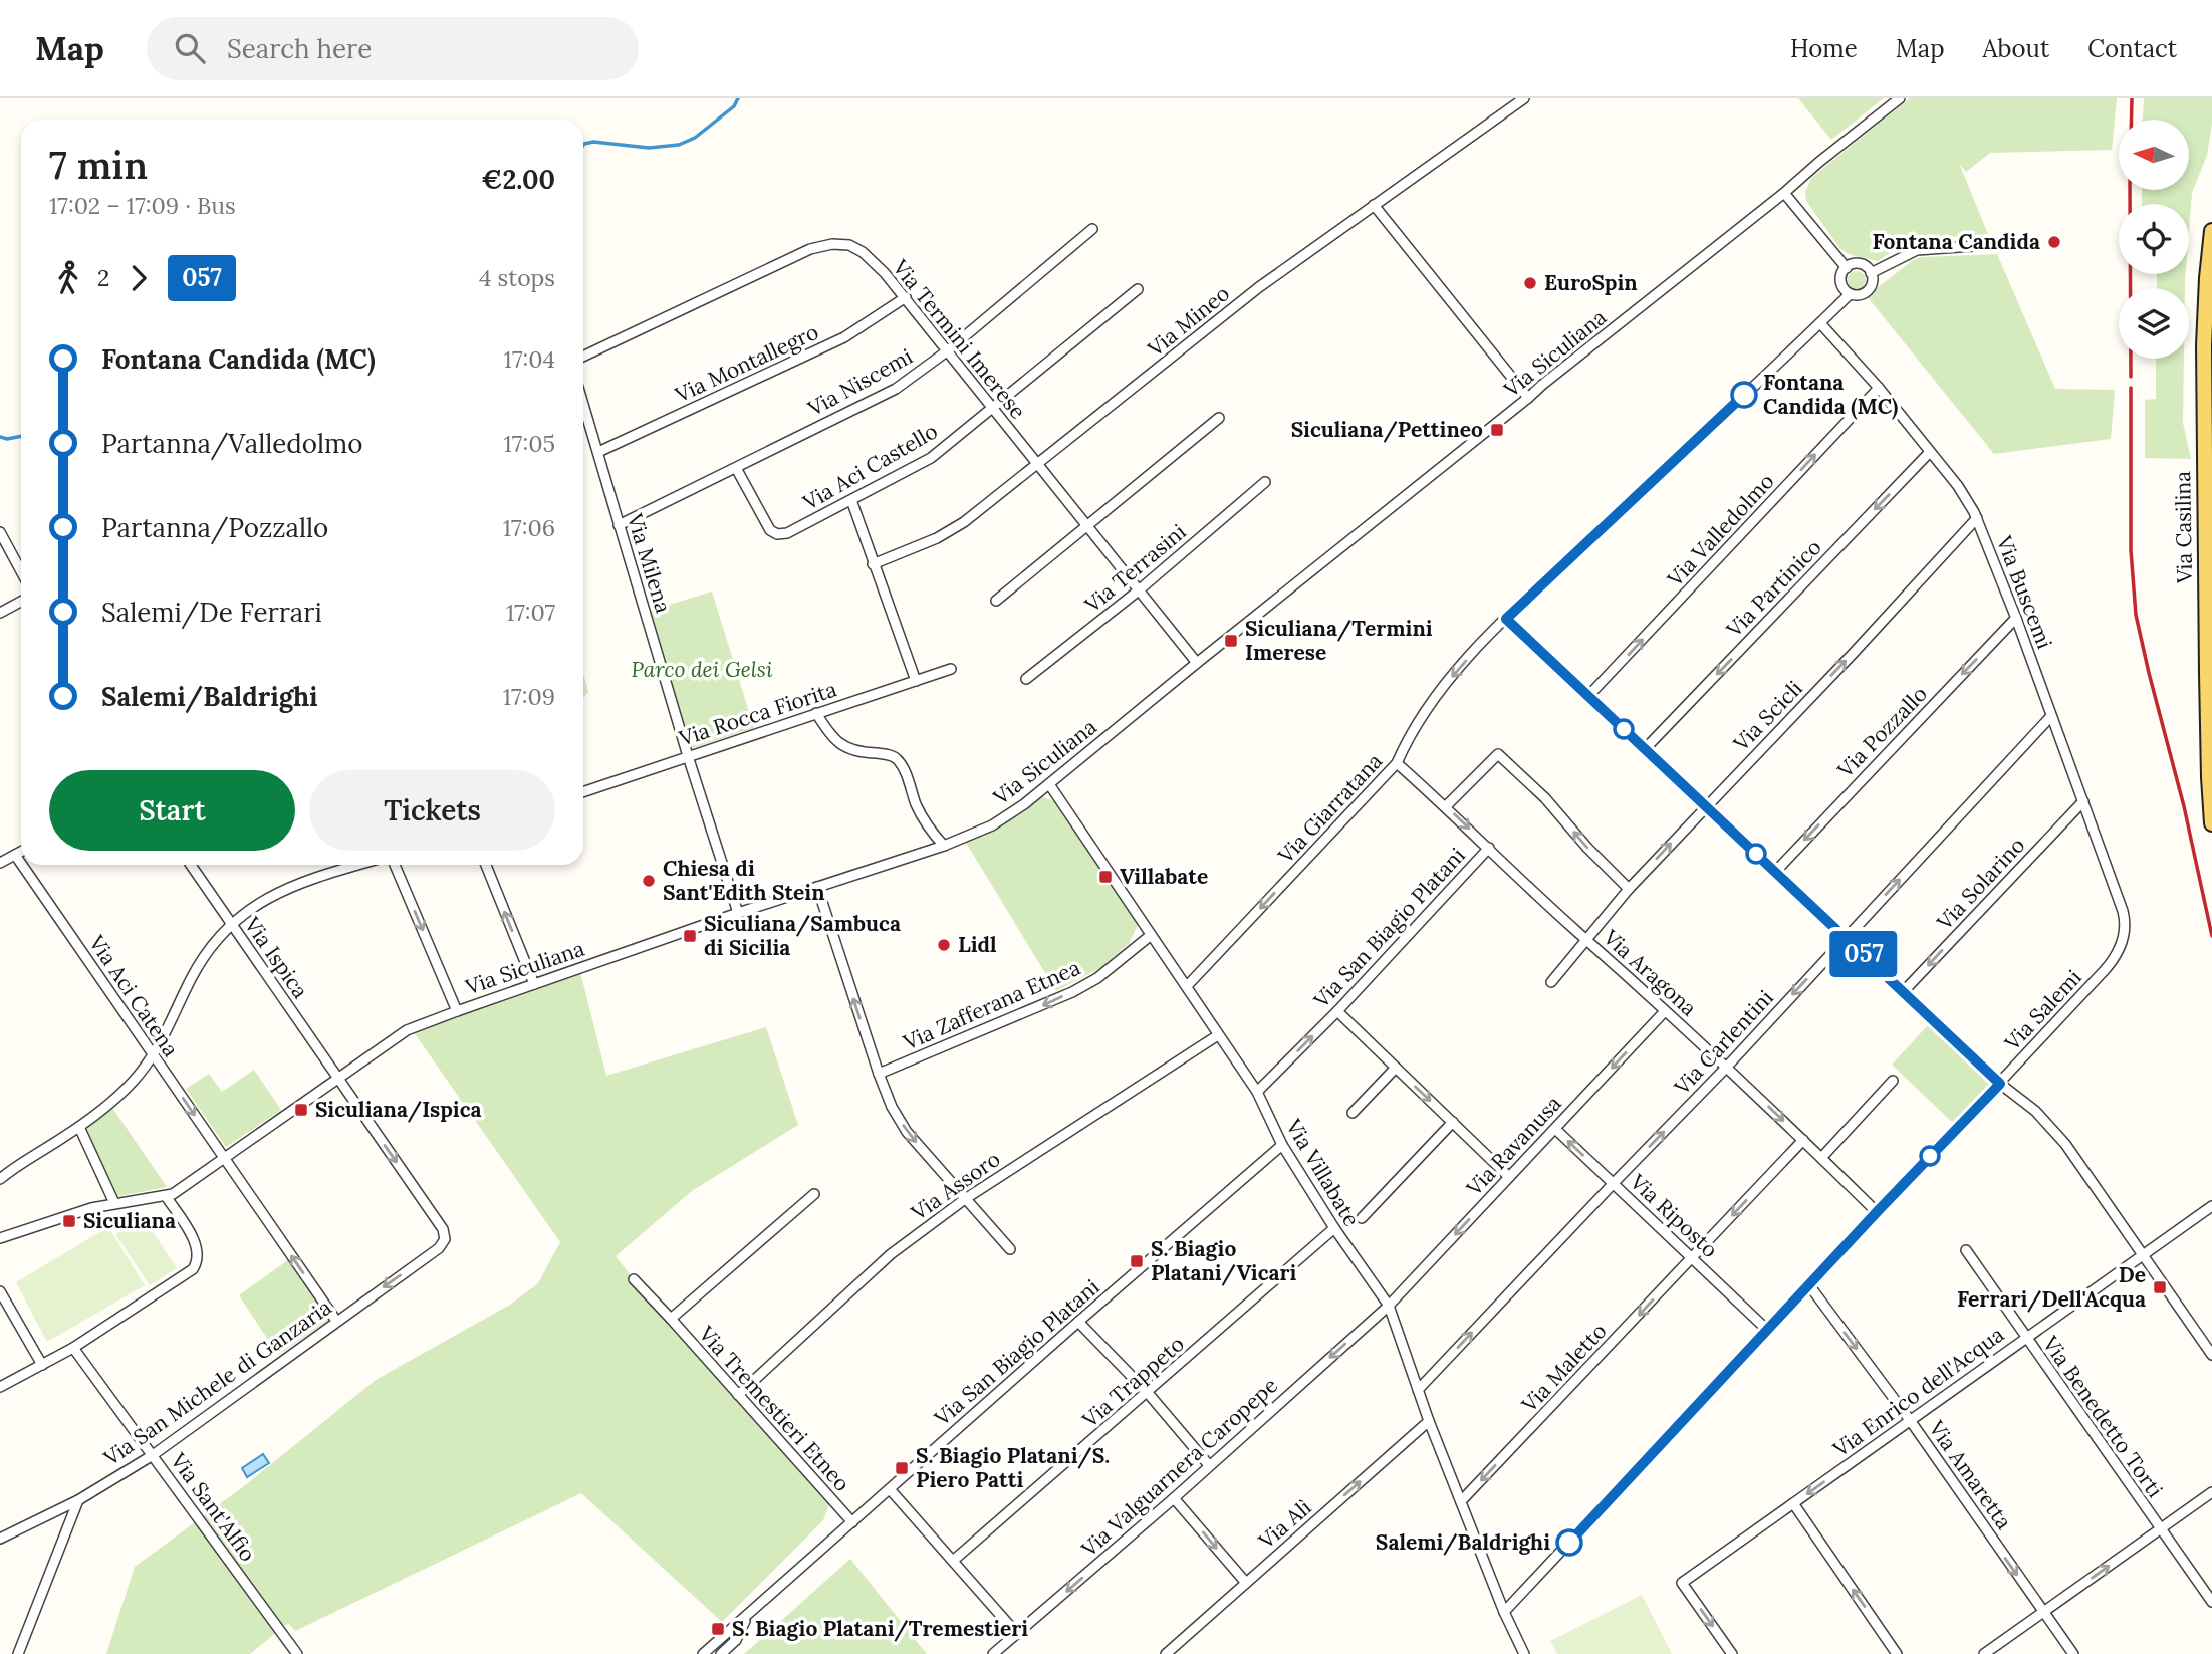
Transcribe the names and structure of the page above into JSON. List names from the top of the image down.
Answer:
{
  "streets": {
    "main road": ["Via Casilina"],
    "street": [
      "Via Mineo",
      "Via Termini Imerese",
      "Via Siculiana",
      "Via Montallegro",
      "Via Niscemi",
      "Via Aci Castello",
      "Via Valledolmo",
      "Via Milena",
      "Via Terrasini",
      "Via Partinico",
      "Via Buscemi",
      "Via Rocca Fiorita",
      "Via Scicli",
      "Via Pozzallo",
      "Via Giarratana",
      "Via Solarino",
      "Via San Biagio Platani",
      "Via Ispica",
      "Via Aragona",
      "Via Aci Catena",
      "Via Zafferana Etnea",
      "Via Salemi",
      "Via Carlentini",
      "Via Ravanusa",
      "Via Villabate",
      "Via Assoro",
      "Via Riposto",
      "Via Maletto",
      "Via Trappeto",
      "Via San Michele di Ganzaria",
      "Via Enrico dell'Acqua",
      "Via Tremestieri Etneo",
      "Via Benedetto Torti",
      "Via Valguarnera Caropepe",
      "Via Amaretta",
      "Via Sant'Alfio",
      "Via Alì"
    ]
  },
  "crossings": [
    ["Via Mineo", "Via Termini Imerese"],
    ["Via Termini Imerese", "Via Siculiana"],
    ["Via Termini Imerese", "Via Montallegro"],
    ["Via Termini Imerese", "Via Niscemi"],
    ["Via Termini Imerese", "Via Aci Castello"],
    ["Via Termini Imerese", "Via Terrasini"],
    ["Via Siculiana", "Via Milena"],
    ["Via Siculiana", "Via Ispica"],
    ["Via Siculiana", "Via Aci Catena"],
    ["Via Siculiana", "Via Villabate"],
    ["Via Montallegro", "Via Milena"],
    ["Via Niscemi", "Via Aci Castello"],
    ["Via Niscemi", "Via Milena"],
    ["Via Valledolmo", "Via Buscemi"],
    ["Via Milena", "Via Rocca Fiorita"],
    ["Via Partinico", "Via Buscemi"],
    ["Via Buscemi", "Via Scicli"],
    ["Via Buscemi", "Via Pozzallo"],
    ["Via Buscemi", "Via Giarratana"],
    ["Via Buscemi", "Via Solarino"],
    ["Via Buscemi", "Via Salemi"],
    ["Via Buscemi", "Via Carlentini"],
    ["Via Scicli", "Via Aragona"],
    ["Via Giarratana", "Via Aragona"],
    ["Via Giarratana", "Via Villabate"],
    ["Via San Biagio Platani", "Via Aragona"],
    ["Via San Biagio Platani", "Via Villabate"],
    ["Via San Biagio Platani", "Via Tremestieri Etneo"],
    ["Via Ispica", "Via San Michele di Ganzaria"],
    ["Via Aragona", "Via Salemi"],
    ["Via Aragona", "Via Carlentini"],
    ["Via Aragona", "Via Ravanusa"],
    ["Via Aragona", "Via Maletto"],
    ["Via Aci Catena", "Via San Michele di Ganzaria"],
    ["Via Zafferana Etnea", "Via Villabate"],
    ["Via Salemi", "Via Villabate"],
    ["Via Salemi", "Via Riposto"],
    ["Via Salemi", "Via Amaretta"],
    ["Via Carlentini", "Via Villabate"],
    ["Via Carlentini", "Via Riposto"],
    ["Via Ravanusa", "Via Villabate"],
    ["Via Ravanusa", "Via Riposto"],
    ["Via Ravanusa", "Via Valguarnera Caropepe"],
    ["Via Villabate", "Via Assoro"],
    ["Via Villabate", "Via Maletto"],
    ["Via Villabate", "Via Trappeto"],
    ["Via Villabate", "Via Valguarnera Caropepe"],
    ["Via Villabate", "Via Alì"],
    ["Via Assoro", "Via Tremestieri Etneo"],
    ["Via Riposto", "Via Maletto"],
    ["Via San Michele di Ganzaria", "Via Sant'Alfio"],
    ["Via Enrico dell'Acqua", "Via Benedetto Torti"],
    ["Via Enrico dell'Acqua", "Via Amaretta"]
  ],
  "one_way": [
    "Via Valledolmo",
    "Via Partinico",
    "Via Scicli",
    "Via Pozzallo",
    "Via Giarratana",
    "Via Solarino",
    "Via Ispica",
    "Via Zafferana Etnea",
    "Via Maletto",
    "Via Enrico dell'Acqua",
    "Via Valguarnera Caropepe",
    "Via Amaretta",
    "Via Alì"
  ],
  "parks": ["Parco dei Gelsi"],
  "places": {
    "other": [
      "Fontana Candida",
      "EuroSpin",
      "Fontana Candida (MC)",
      "Chiesa di Sant'Edith Stein",
      "Lidl",
      "Salemi/Baldrighi"
    ],
    "transit": [
      "Siculiana/Pettineo",
      "Siculiana/Termini Imerese",
      "Villabate",
      "Siculiana/Sambuca di Sicilia",
      "Siculiana/Ispica",
      "Siculiana",
      "S. Biagio Platani/Vicari",
      "De Ferrari/Dell'Acqua",
      "S. Biagio Platani/S. Piero Patti",
      "S. Biagio Platani/Tremestieri"
    ]
  },
  "lines": ["bus line 057"],
  "north": "left",
  "page": {
    "header": "Map",
    "search": "Search here",
    "nav": [
      "Home",
      "Map",
      "About",
      "Contact"
    ],
    "on_map": "057",
    "heading": ["7 min", "17:02 – 17:09 · Bus", "€2.00"],
    "legs": ["2", "057", "4 stops"],
    "list": [
      {
        "name": "Fontana Candida (MC)",
        "value": "17:04"
      },
      {
        "name": "Partanna/Valledolmo",
        "value": "17:05"
      },
      {
        "name": "Partanna/Pozzallo",
        "value": "17:06"
      },
      {
        "name": "Salemi/De Ferrari",
        "value": "17:07"
      },
      {
        "name": "Salemi/Baldrighi",
        "value": "17:09"
      }
    ],
    "buttons": ["Start", "Tickets"]
  }
}
